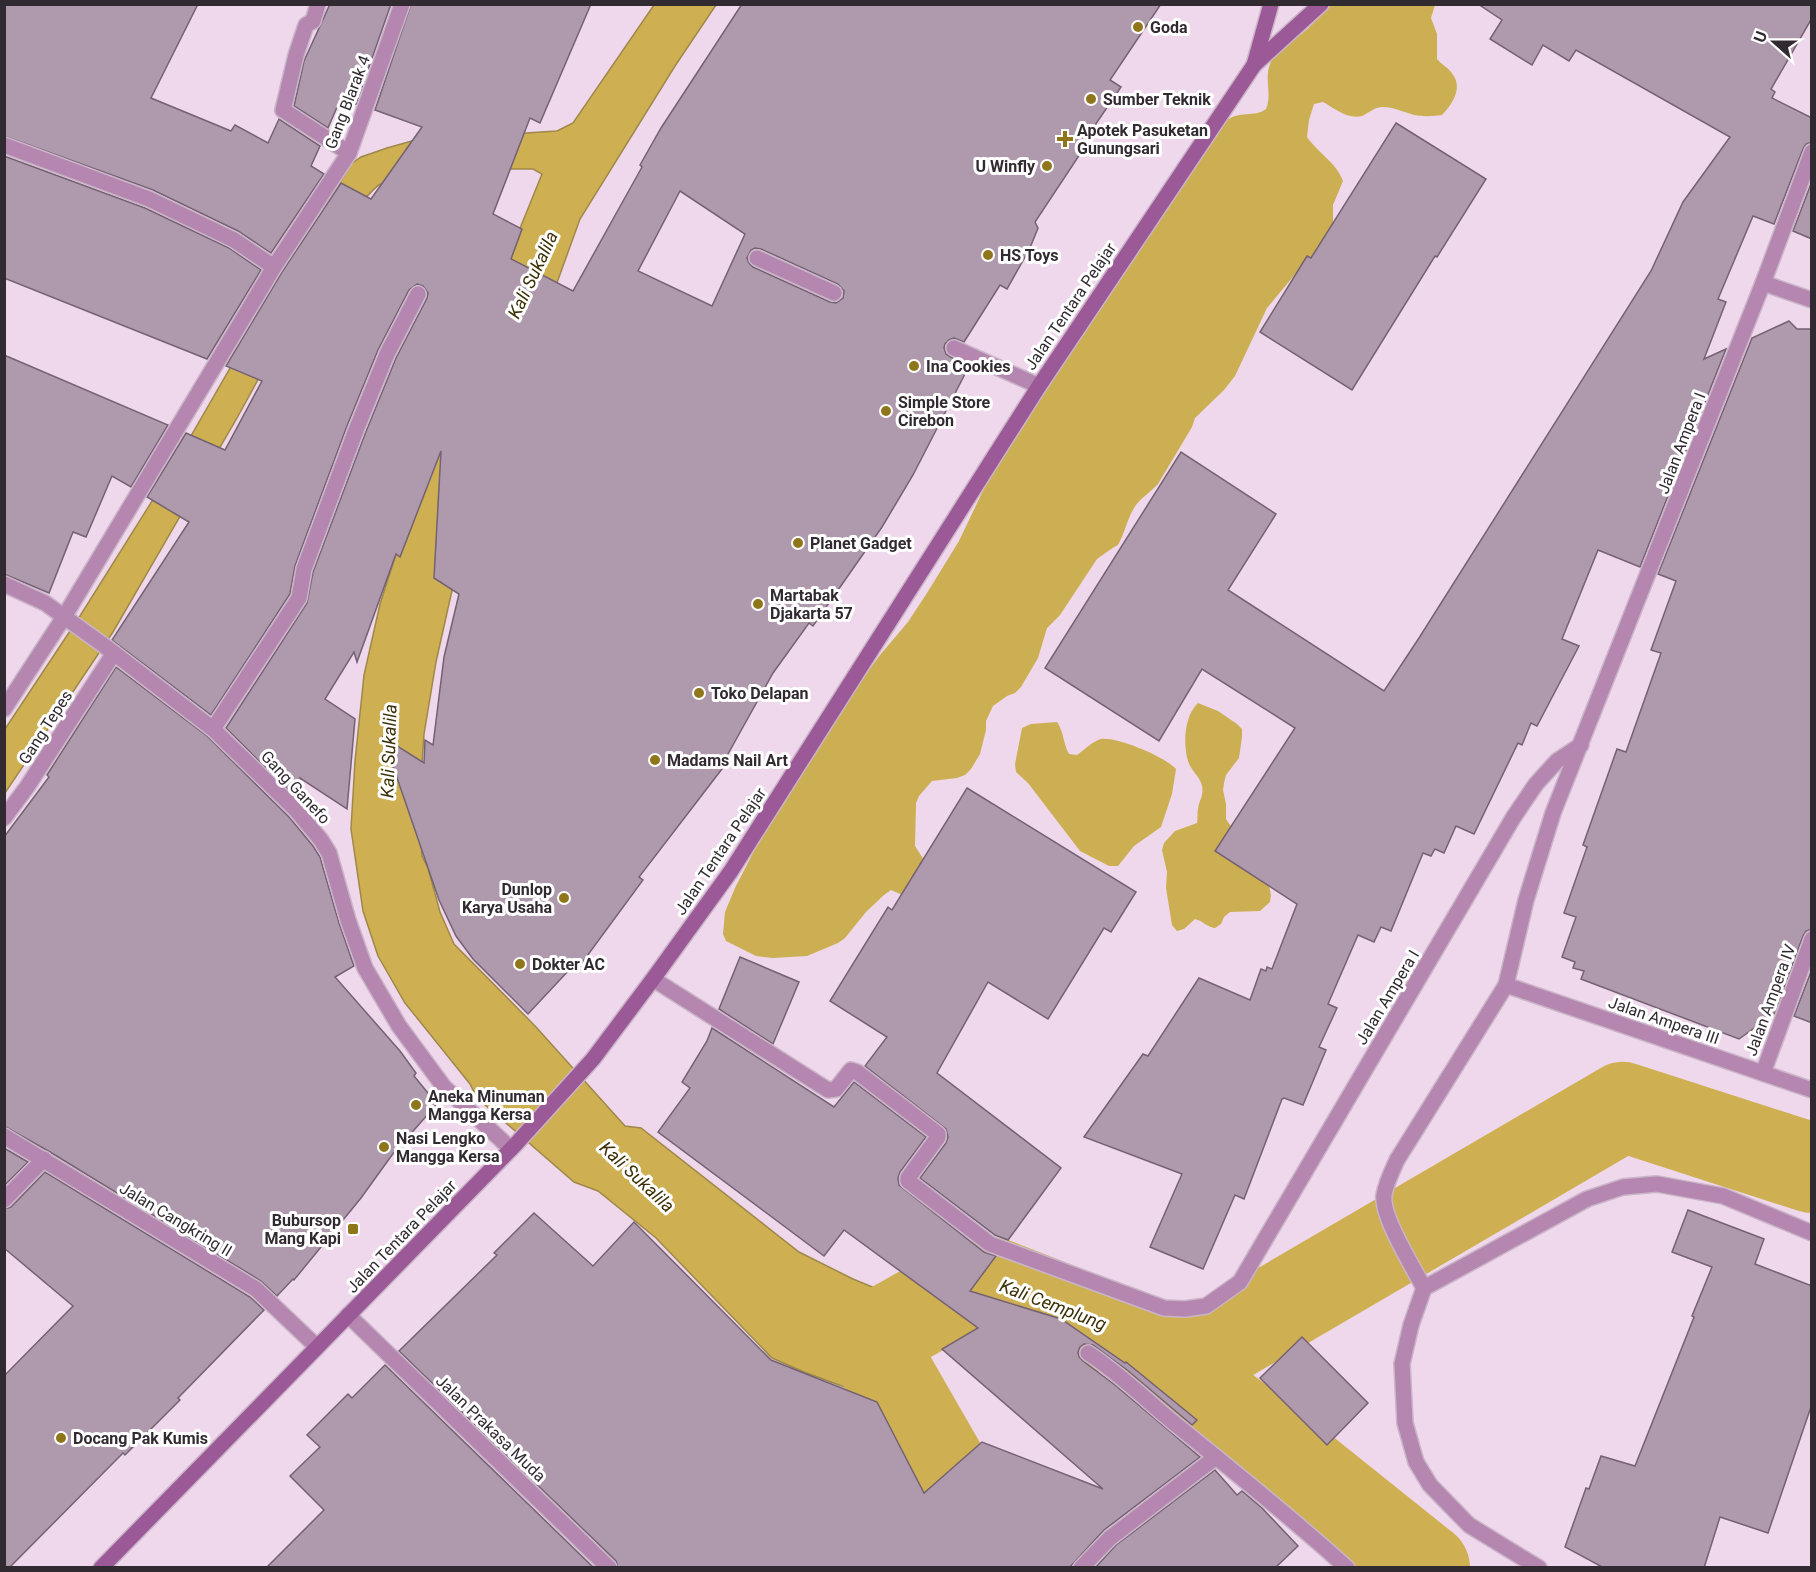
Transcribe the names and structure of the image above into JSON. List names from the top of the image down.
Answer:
{
  "streets": {
    "main road": ["Jalan Tentara Pelajar"],
    "street": [
      "Gang Blarak 4",
      "Jalan Ampera I",
      "Gang Tepes",
      "Gang Ganefo",
      "Jalan Ampera IV",
      "Jalan Ampera III",
      "Jalan Cangkring II",
      "Jalan Prakasa Muda"
    ]
  },
  "crossings": [
    ["Gang Blarak 4", "Gang Ganefo"],
    ["Jalan Tentara Pelajar", "Jalan Ampera I"],
    ["Jalan Tentara Pelajar", "Gang Ganefo"],
    ["Jalan Tentara Pelajar", "Jalan Cangkring II"],
    ["Jalan Tentara Pelajar", "Jalan Prakasa Muda"],
    ["Jalan Ampera I", "Jalan Ampera III"],
    ["Gang Tepes", "Gang Ganefo"],
    ["Jalan Ampera IV", "Jalan Ampera III"]
  ],
  "water": ["Kali Sukalila", "Kali Cemplung"],
  "places": {
    "other": [
      "Goda",
      "Sumber Teknik",
      "U Winfly",
      "HS Toys",
      "Ina Cookies",
      "Simple Store Cirebon",
      "Planet Gadget",
      "Martabak Djakarta 57",
      "Toko Delapan",
      "Madams Nail Art",
      "Dunlop Karya Usaha",
      "Dokter AC",
      "Aneka Minuman Mangga Kersa",
      "Nasi Lengko Mangga Kersa",
      "Docang Pak Kumis"
    ],
    "health": ["Apotek Pasuketan Gunungsari"],
    "transit": ["Bubursop Mang Kapi"]
  },
  "north": "left"
}
